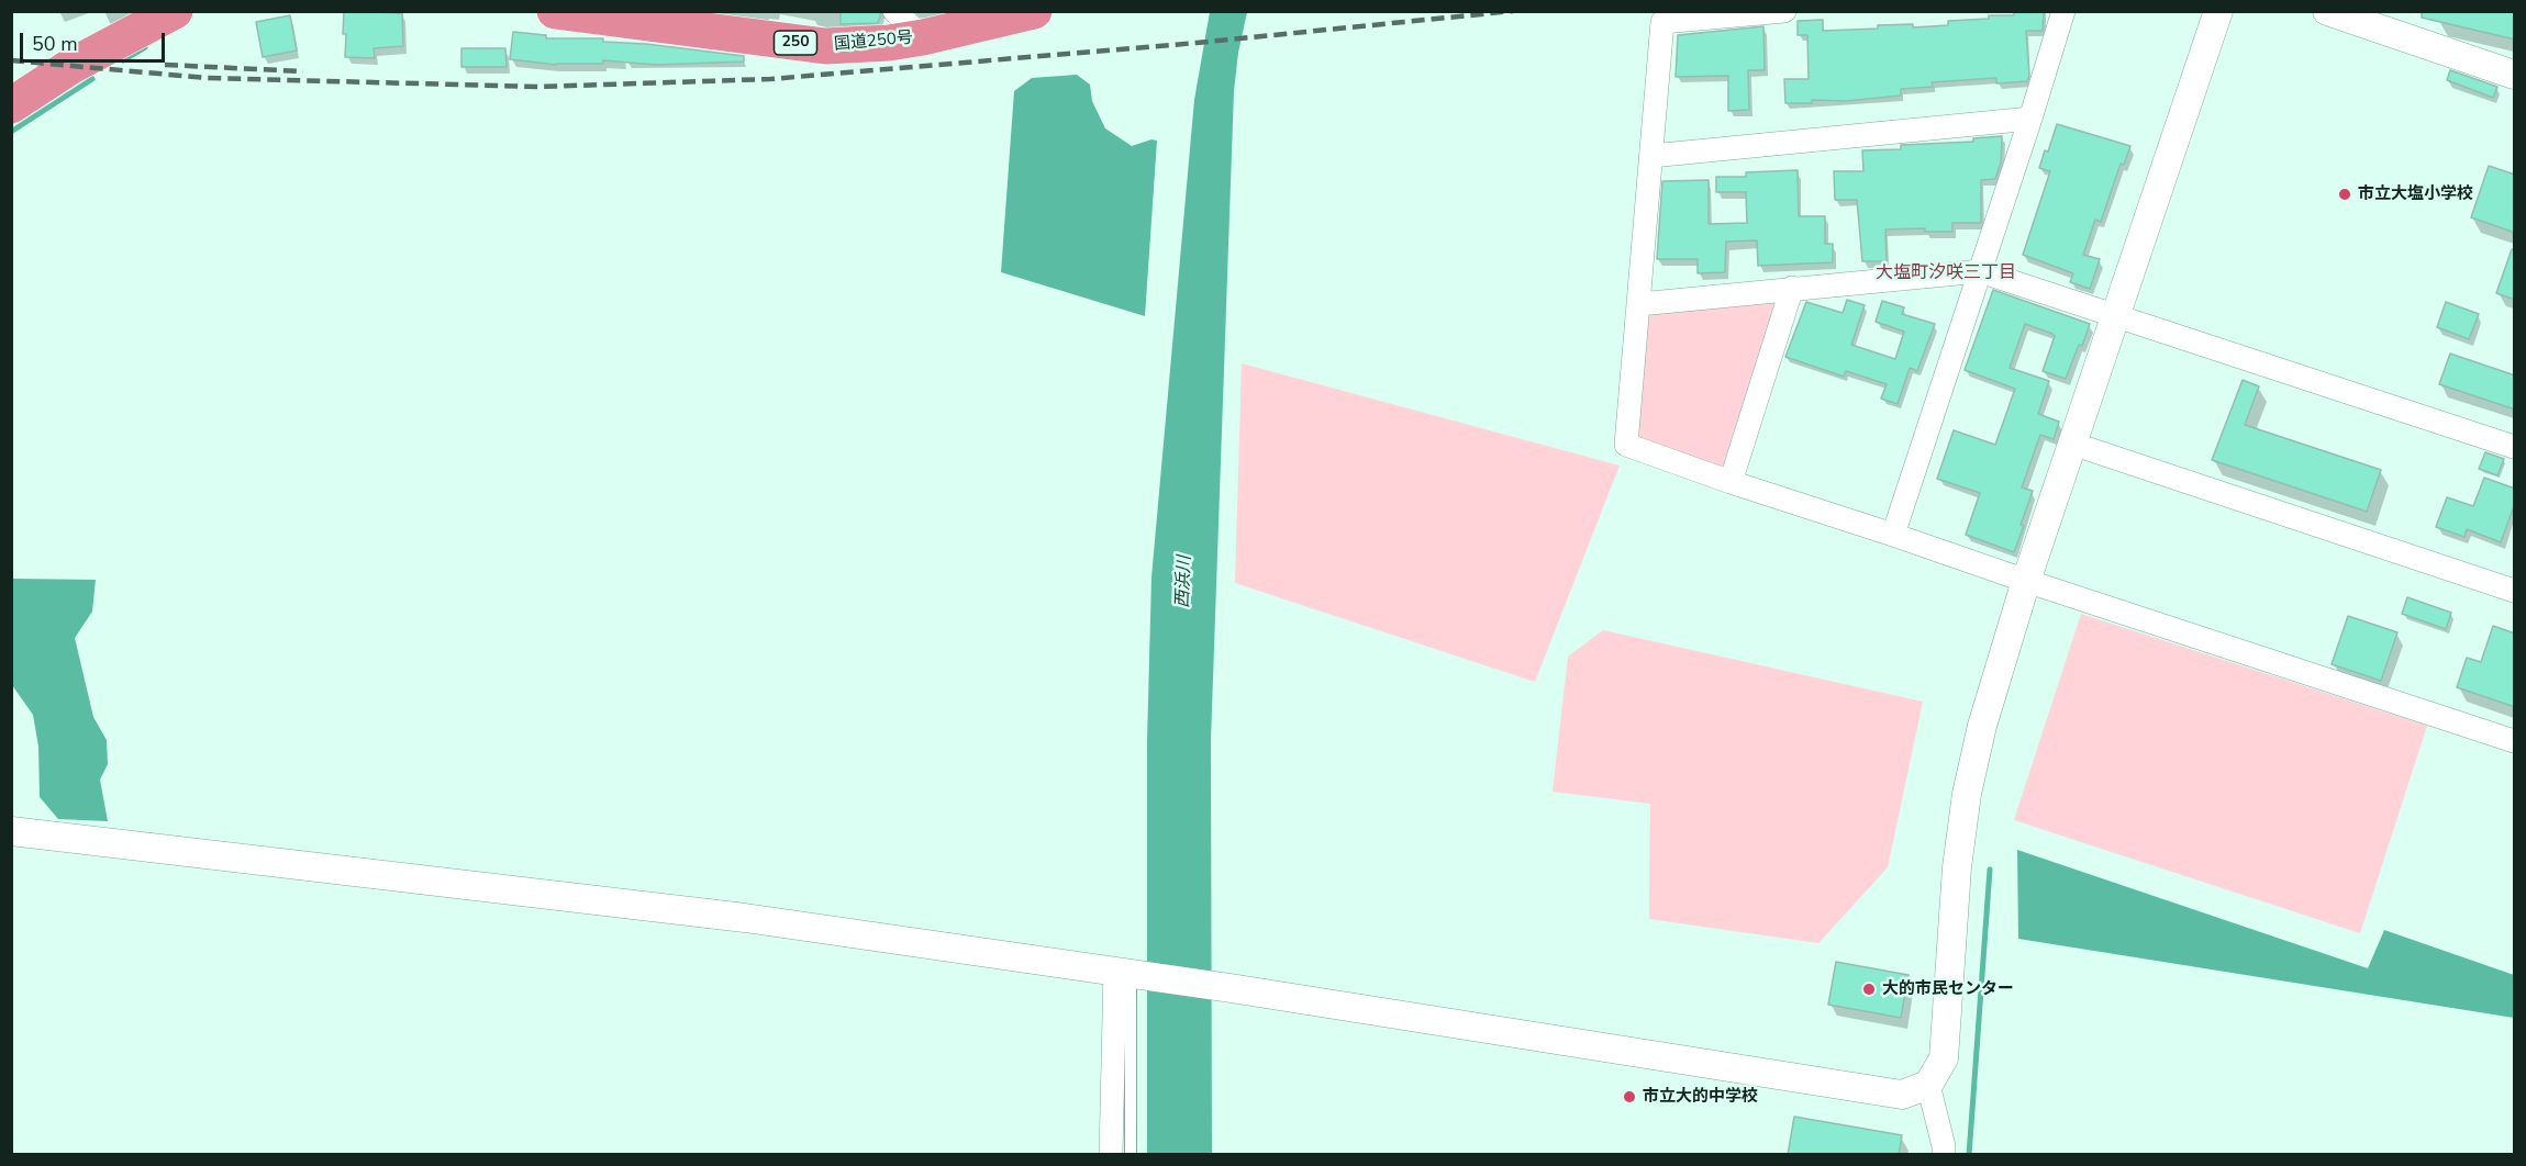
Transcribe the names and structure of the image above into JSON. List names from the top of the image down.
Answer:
{
  "streets": {
    "highway": ["国道250号", "250"]
  },
  "districts": ["大塩町汐咲三丁目"],
  "water": ["西浜川"],
  "places": ["市立大塩小学校", "大的市民センター", "市立大的中学校"],
  "scale_bar": "50 m"
}
